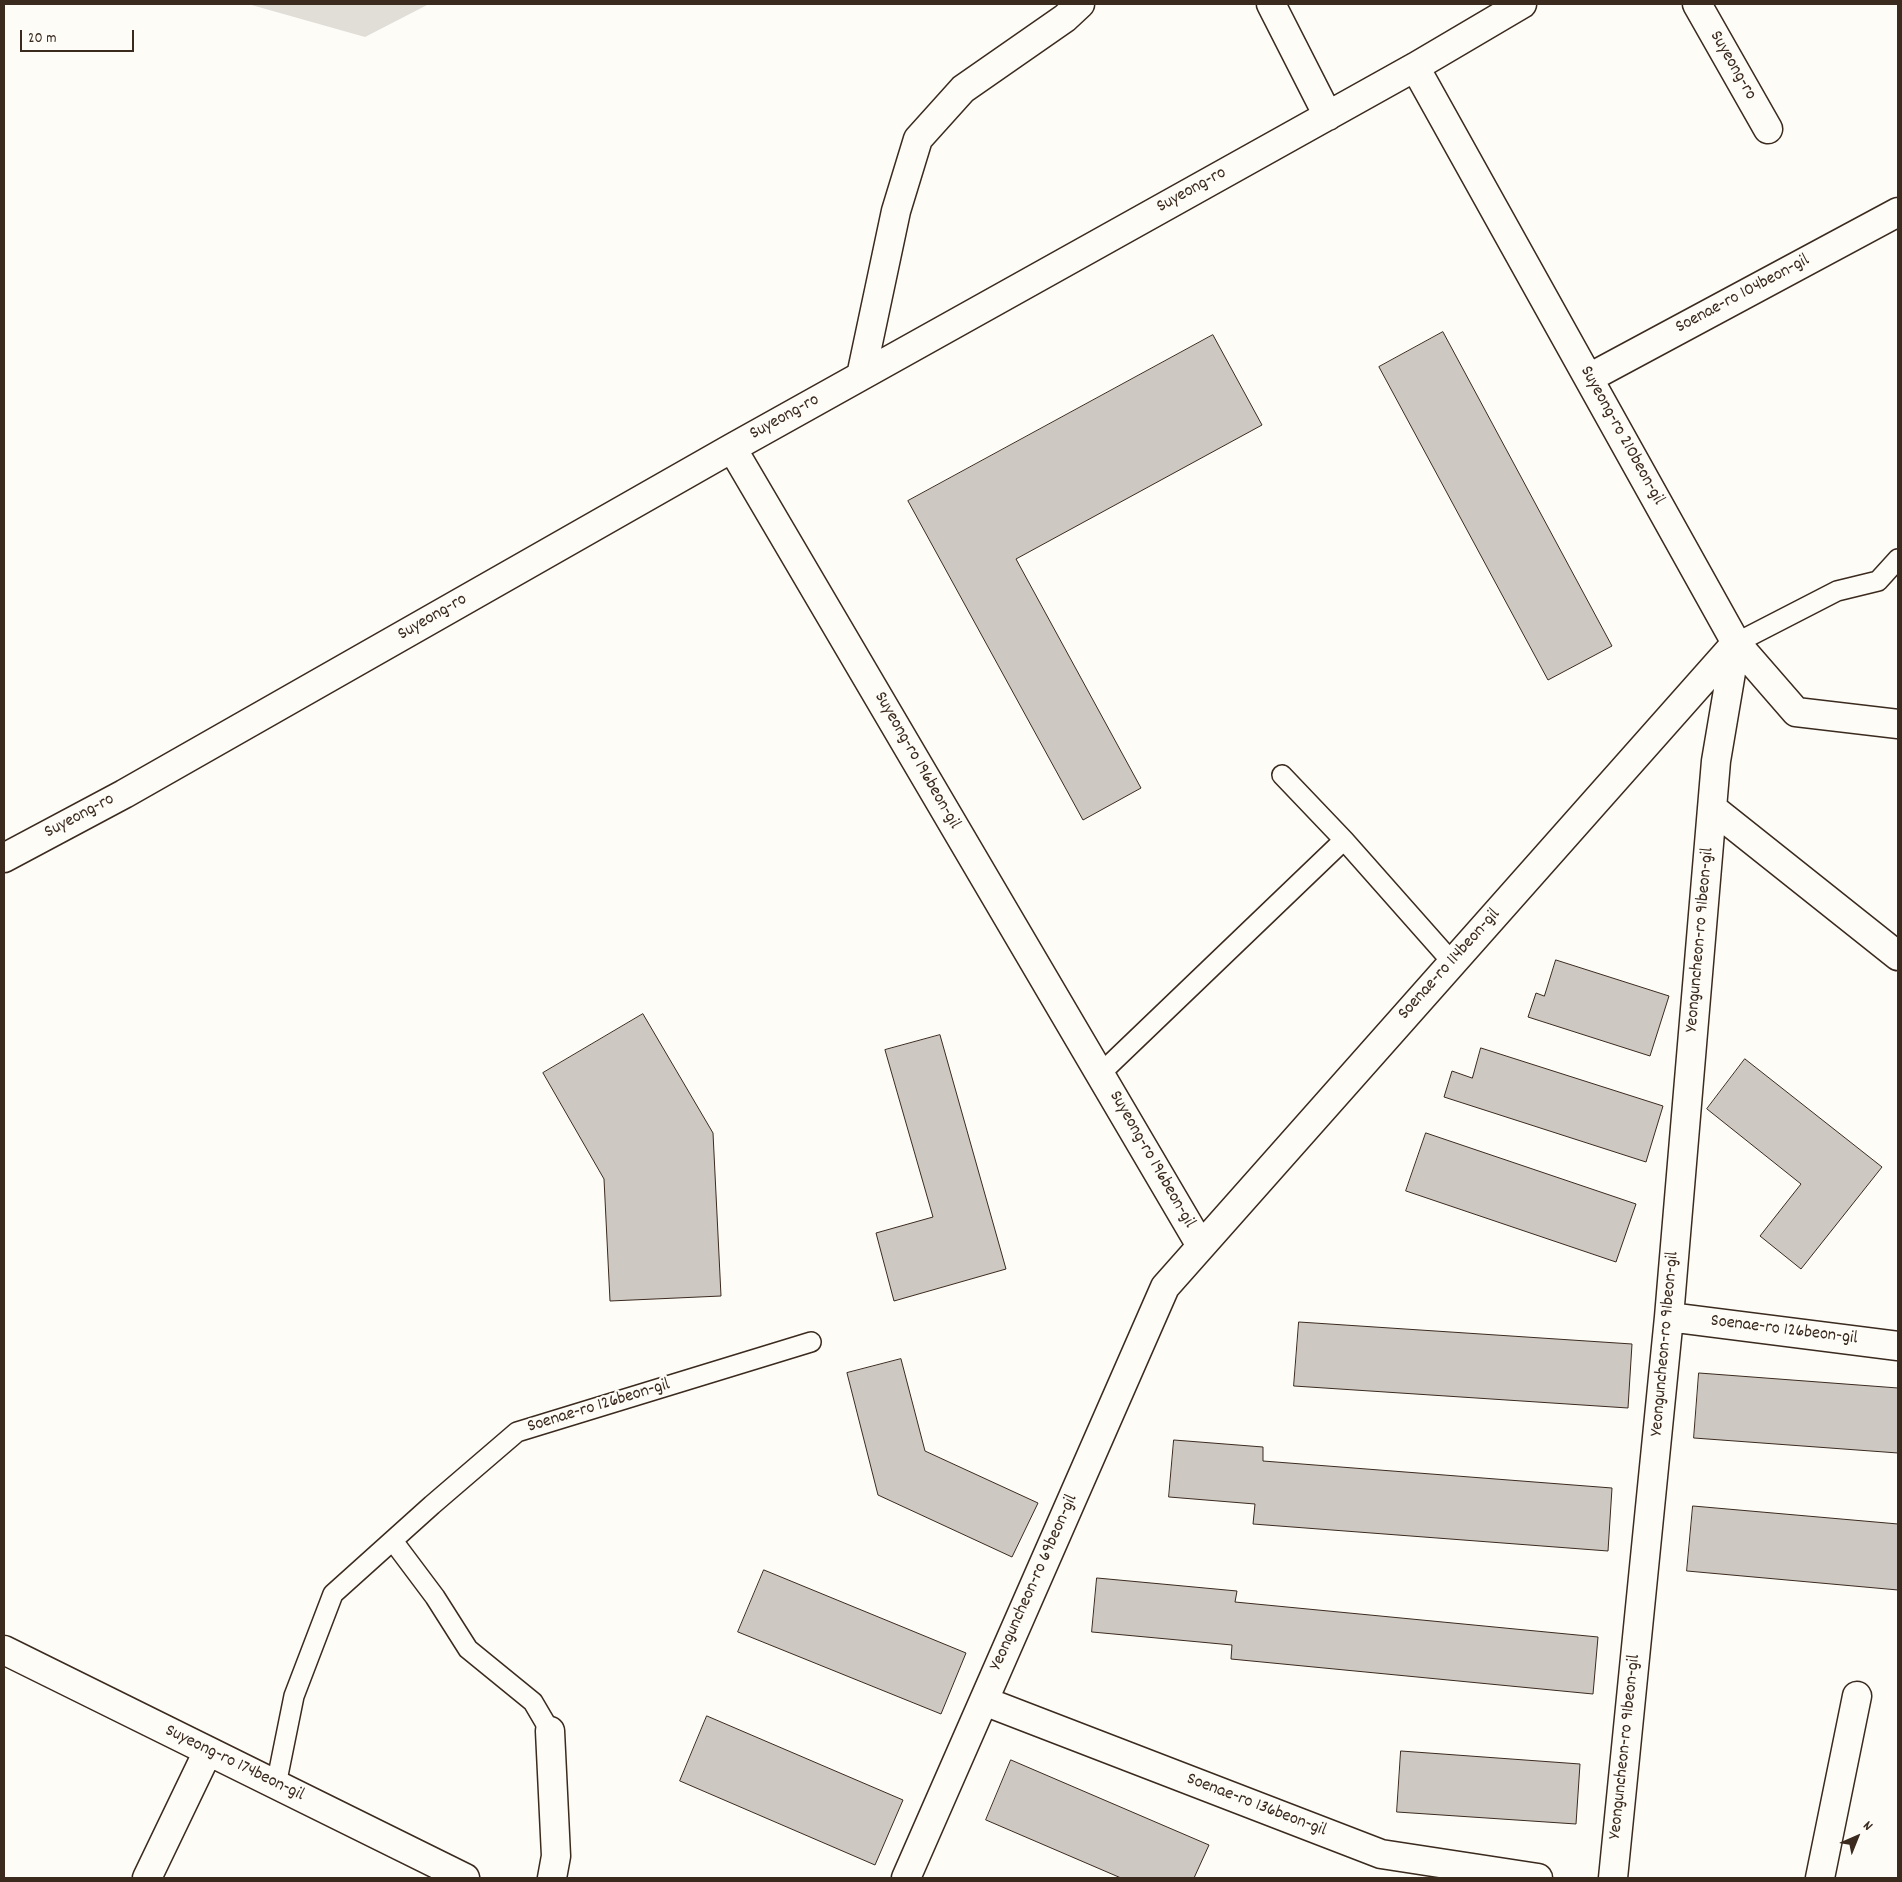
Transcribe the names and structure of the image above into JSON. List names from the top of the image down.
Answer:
{
  "streets": {
    "street": [
      "Suyeong-ro",
      "Soenae-ro 104beon-gil",
      "Suyeong-ro 210beon-gil",
      "Suyeong-ro 196beon-gil",
      "Yeonguncheon-ro 91beon-gil",
      "Soenae-ro 114beon-gil",
      "Soenae-ro 126beon-gil",
      "Yeonguncheon-ro 69beon-gil",
      "Suyeong-ro 174beon-gil",
      "Soenae-ro 136beon-gil"
    ]
  },
  "crossings": [
    ["Suyeong-ro", "Suyeong-ro 210beon-gil"],
    ["Suyeong-ro", "Suyeong-ro 196beon-gil"],
    ["Soenae-ro 104beon-gil", "Suyeong-ro 210beon-gil"],
    ["Suyeong-ro 210beon-gil", "Yeonguncheon-ro 91beon-gil"],
    ["Suyeong-ro 210beon-gil", "Soenae-ro 114beon-gil"],
    ["Suyeong-ro 196beon-gil", "Soenae-ro 114beon-gil"],
    ["Yeonguncheon-ro 91beon-gil", "Soenae-ro 114beon-gil"],
    ["Yeonguncheon-ro 91beon-gil", "Soenae-ro 126beon-gil"],
    ["Soenae-ro 114beon-gil", "Yeonguncheon-ro 69beon-gil"],
    ["Soenae-ro 126beon-gil", "Suyeong-ro 174beon-gil"],
    ["Yeonguncheon-ro 69beon-gil", "Soenae-ro 136beon-gil"]
  ],
  "scale_bar": "20 m",
  "north": "top right"
}
